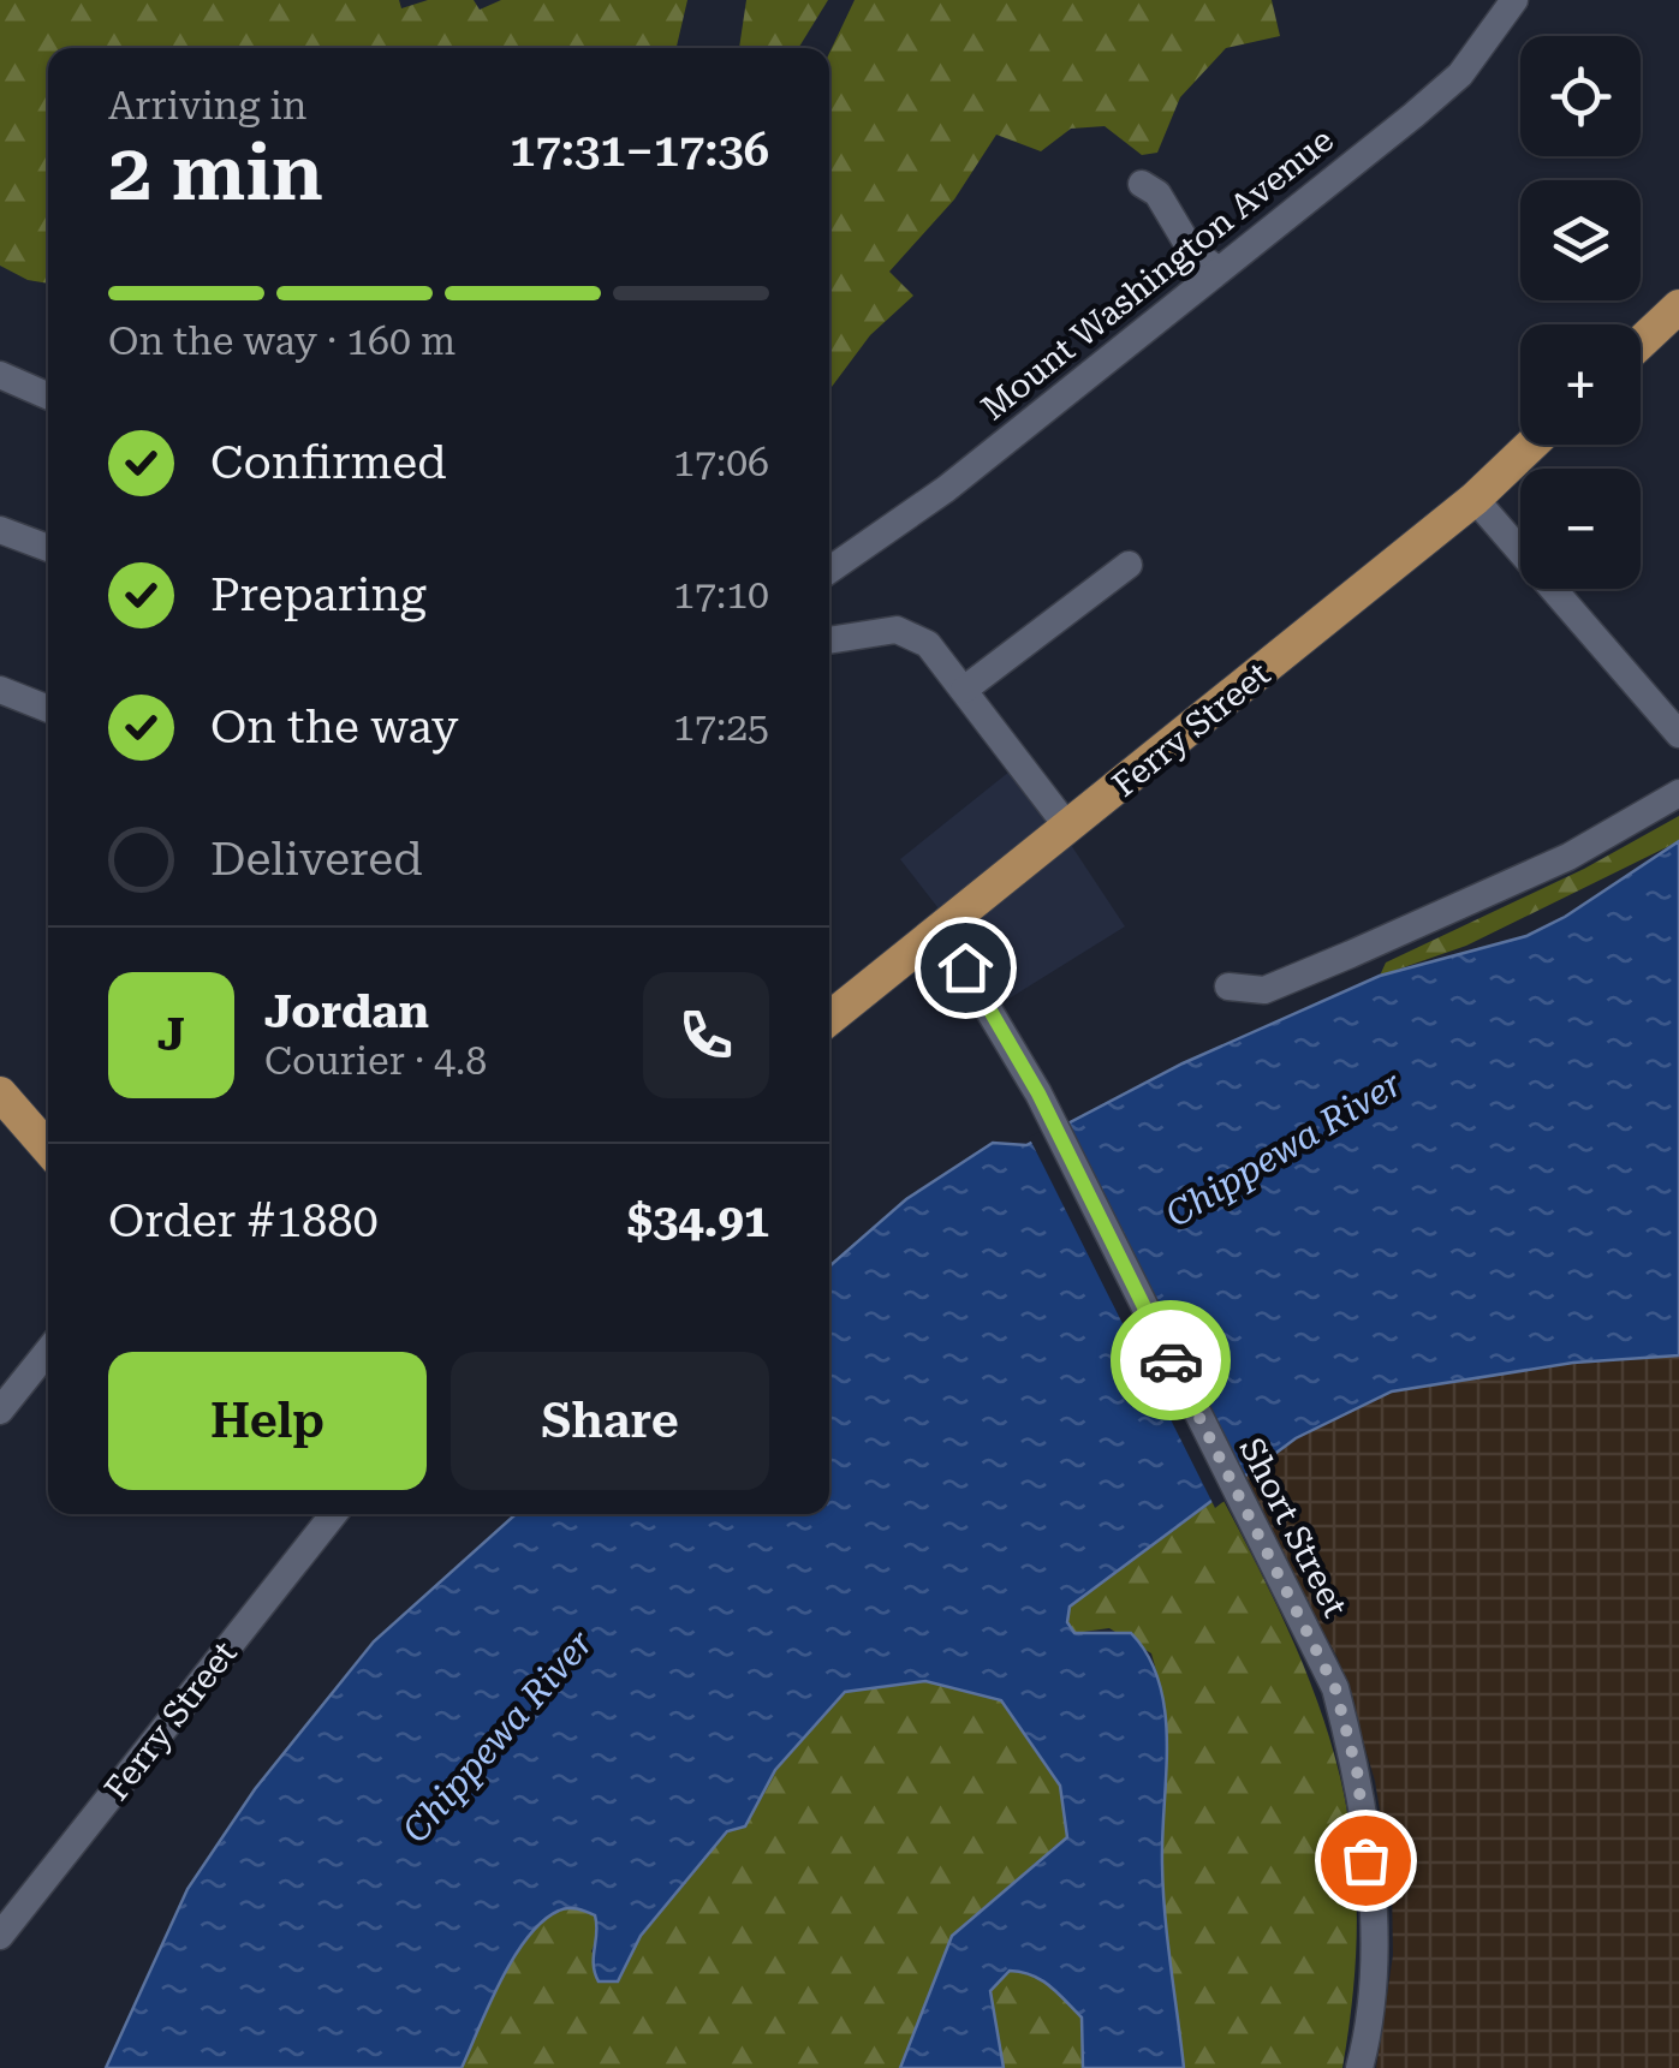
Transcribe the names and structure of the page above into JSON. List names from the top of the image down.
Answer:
{
  "streets": {
    "main road": ["Ferry Street"],
    "street": ["Mount Washington Avenue", "Short Street"]
  },
  "crossings": [
    ["Ferry Street", "Short Street"]
  ],
  "water": ["Chippewa River"],
  "page": {
    "map_buttons": ["+", "−"],
    "heading": ["2 min", "Arriving in", "17:31–17:36"],
    "panel": [
      "Jordan",
      "Courier · 4.8",
      "Order #1880",
      "$34.91"
    ],
    "bar": "On the way · 160 m",
    "list": [
      ["Confirmed", "17:06"],
      ["Preparing", "17:10"],
      ["On the way", "17:25"],
      "Delivered"
    ],
    "round": "J",
    "buttons": ["Help", "Share"]
  }
}
